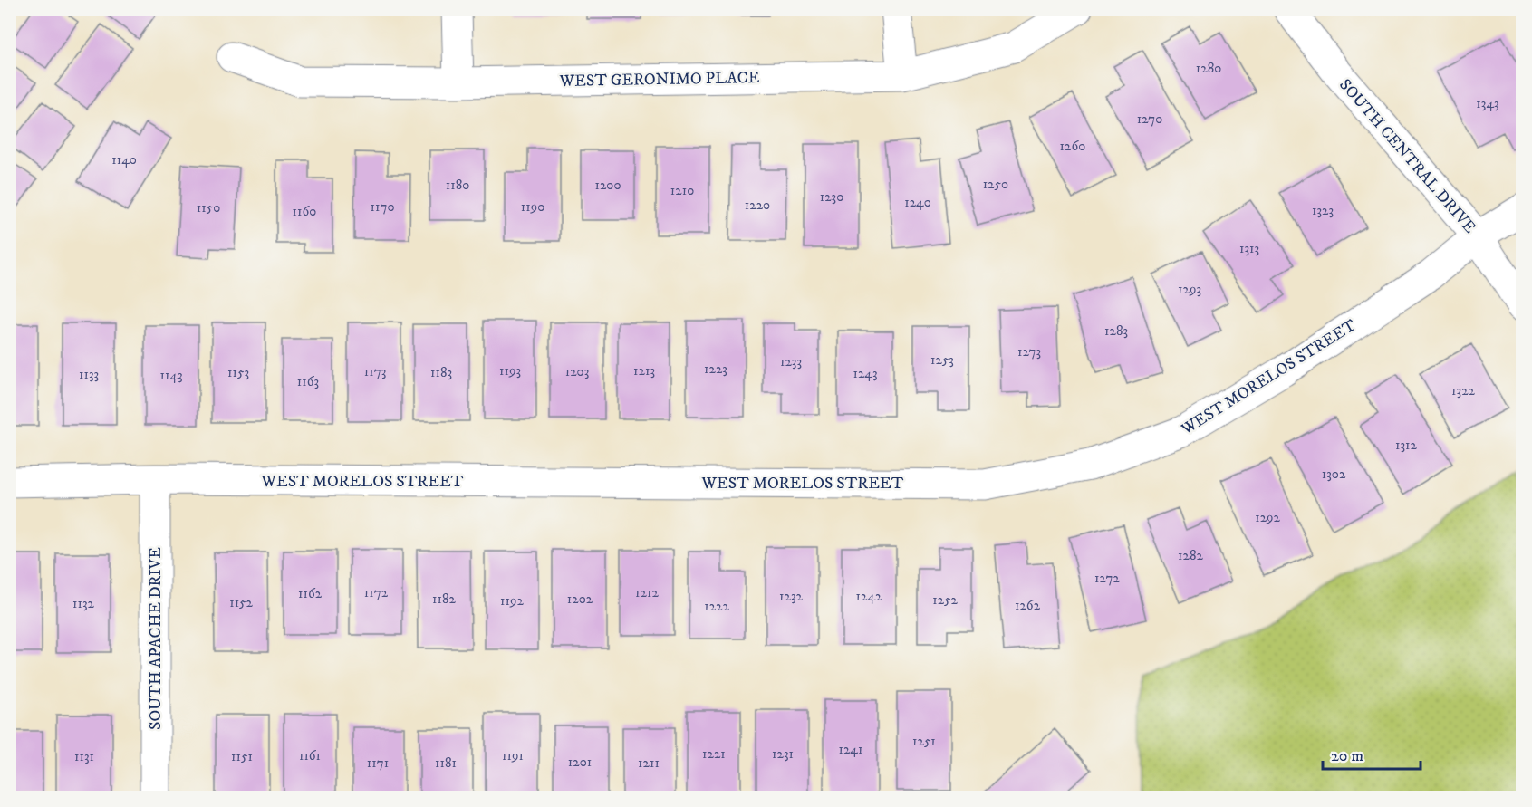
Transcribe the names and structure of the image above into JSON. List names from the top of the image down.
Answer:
{
  "streets": {
    "street": [
      "WEST GERONIMO PLACE",
      "SOUTH CENTRAL DRIVE",
      "WEST MORELOS STREET",
      "SOUTH APACHE DRIVE"
    ]
  },
  "crossings": [
    ["SOUTH CENTRAL DRIVE", "WEST MORELOS STREET"],
    ["WEST MORELOS STREET", "SOUTH APACHE DRIVE"]
  ],
  "house_numbers": [
    "1280",
    "1343",
    "1270",
    "1260",
    "1140",
    "1250",
    "1180",
    "1200",
    "1210",
    "1230",
    "1240",
    "1220",
    "1170",
    "1190",
    "1150",
    "1323",
    "1160",
    "1313",
    "1293",
    "1283",
    "1273",
    "1253",
    "1233",
    "1223",
    "1193",
    "1213",
    "1173",
    "1203",
    "1153",
    "1183",
    "1243",
    "1133",
    "1143",
    "1163",
    "1322",
    "1312",
    "1302",
    "1292",
    "1282",
    "1272",
    "1172",
    "1212",
    "1162",
    "1232",
    "1242",
    "1182",
    "1202",
    "1252",
    "1192",
    "1152",
    "1132",
    "1262",
    "1222",
    "1251",
    "1241",
    "1221",
    "1231",
    "1161",
    "1191",
    "1131",
    "1151",
    "1201",
    "1171",
    "1181",
    "1211"
  ],
  "scale_bar": "20 m"
}
